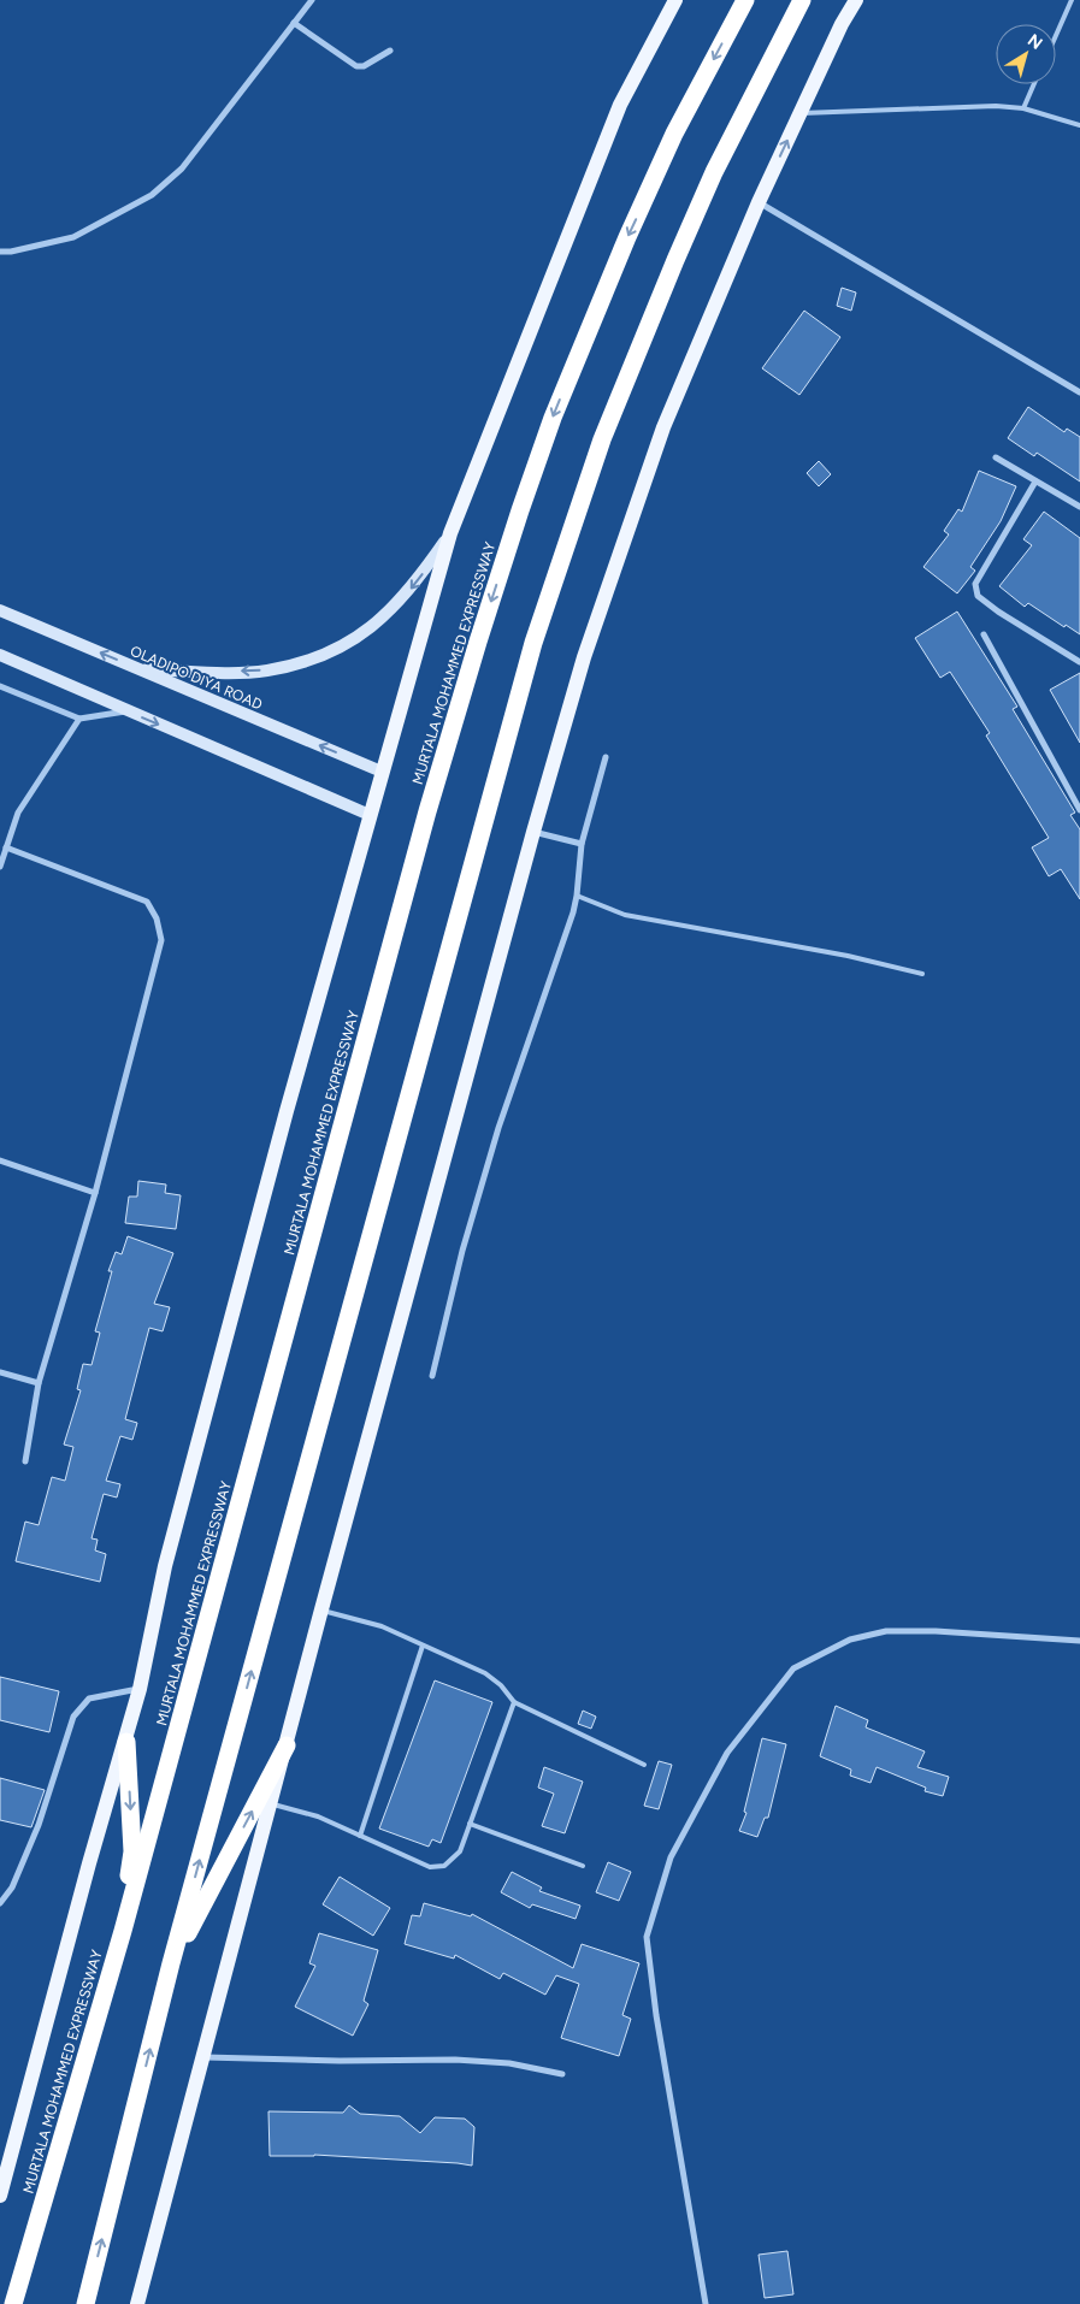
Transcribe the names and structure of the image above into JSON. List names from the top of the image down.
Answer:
{
  "streets": {
    "highway": ["MURTALA MOHAMMED EXPRESSWAY"],
    "main road": ["OLADIPO DIYA ROAD"]
  },
  "north": "top right"
}
